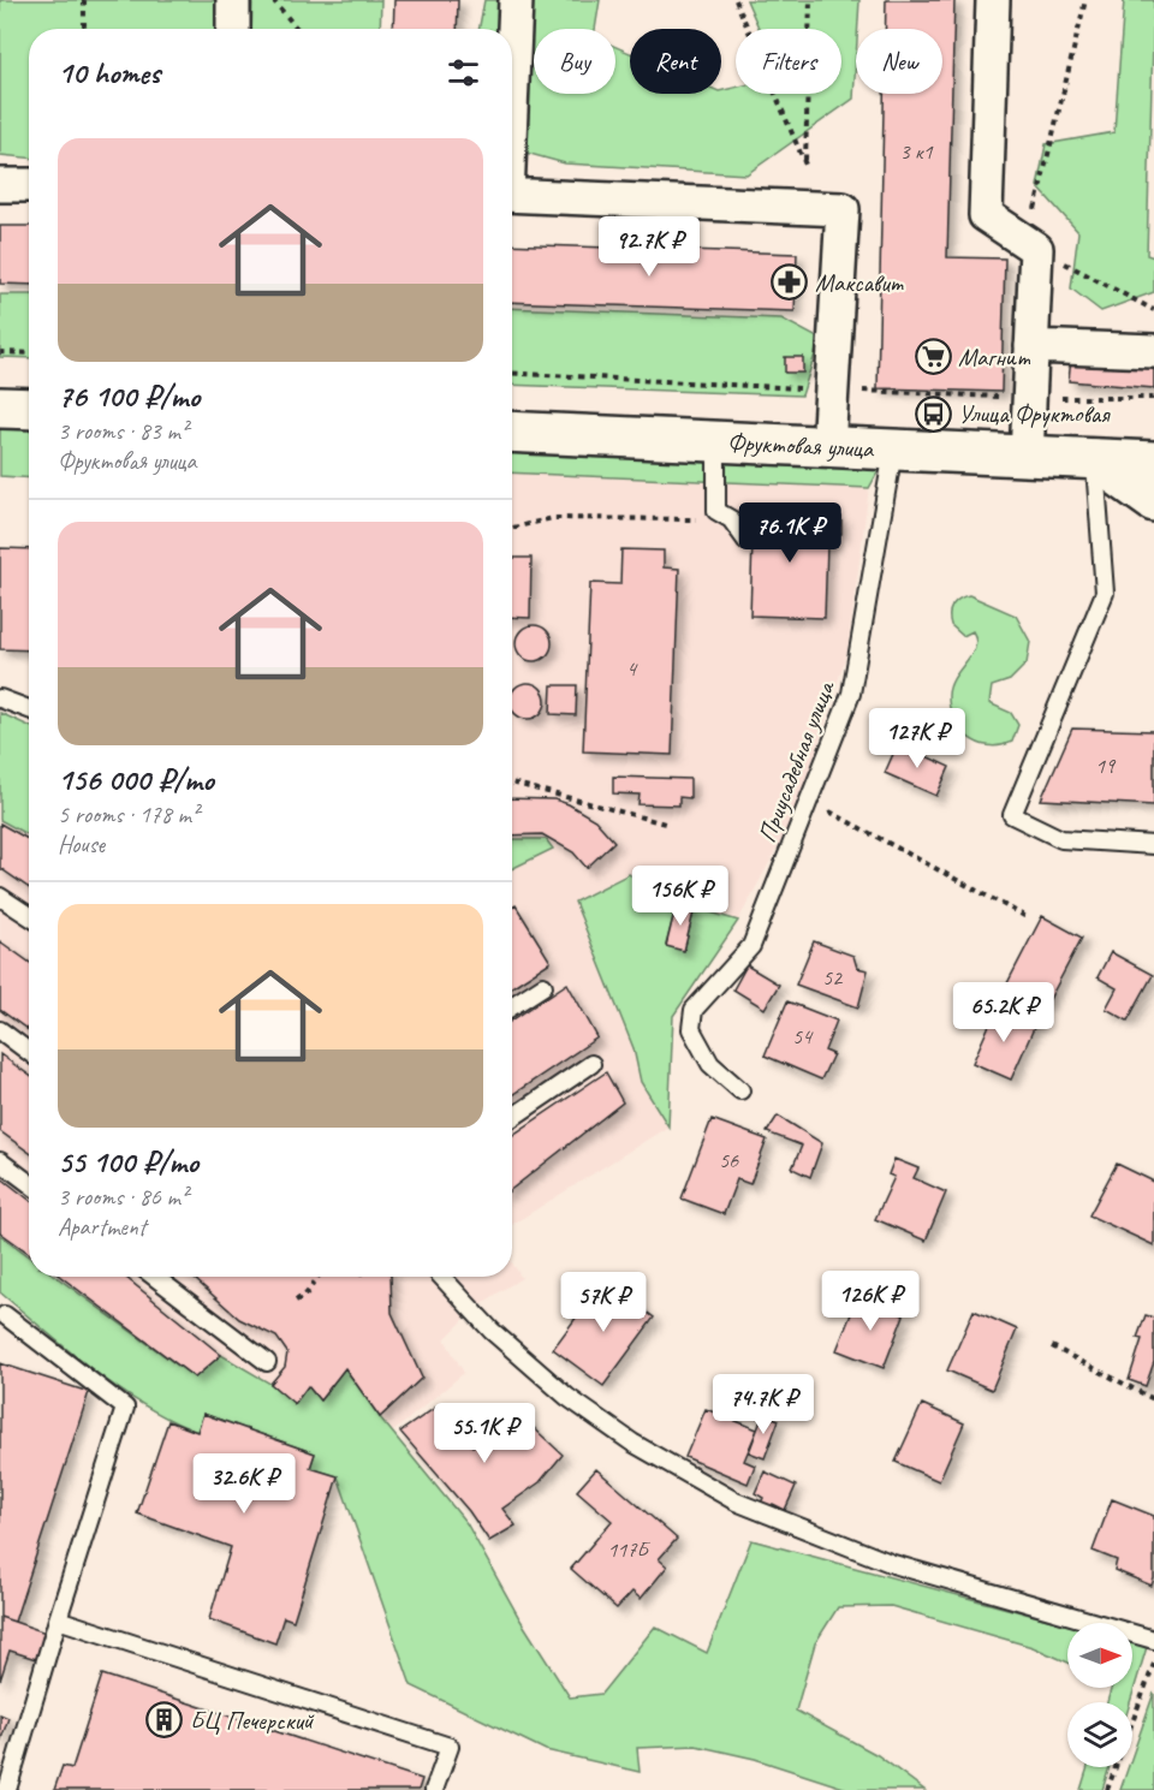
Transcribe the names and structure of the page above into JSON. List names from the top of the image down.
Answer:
{
  "streets": {
    "street": ["Фруктовая улица"],
    "lane": ["Приусадебная улица"]
  },
  "crossings": [
    ["Фруктовая улица", "Приусадебная улица"]
  ],
  "places": {
    "pharmacy": ["Максавит"],
    "supermarket": ["Магнит"],
    "bus stop": ["Улица Фруктовая"],
    "building": ["БЦ Печерский"]
  },
  "house_numbers": [
    "3 к1",
    "4",
    "19",
    "52",
    "54",
    "56",
    "117Б"
  ],
  "north": "right",
  "page": {
    "chip": [
      "Buy",
      "Rent",
      "Filters",
      "New"
    ],
    "heading": "10 homes",
    "list": [
      {
        "name": "76 100 ₽/mo",
        "note": "3 rooms · 83 m² · Фруктовая улица"
      },
      {
        "name": "156 000 ₽/mo",
        "note": "5 rooms · 178 m² · House"
      },
      {
        "name": "55 100 ₽/mo",
        "note": "3 rooms · 86 m² · Apartment"
      }
    ],
    "price": [
      "92.7K ₽",
      "76.1K ₽",
      "127K ₽",
      "156K ₽",
      "65.2K ₽",
      "126K ₽",
      "57K ₽",
      "74.7K ₽",
      "55.1K ₽",
      "32.6K ₽"
    ]
  }
}
